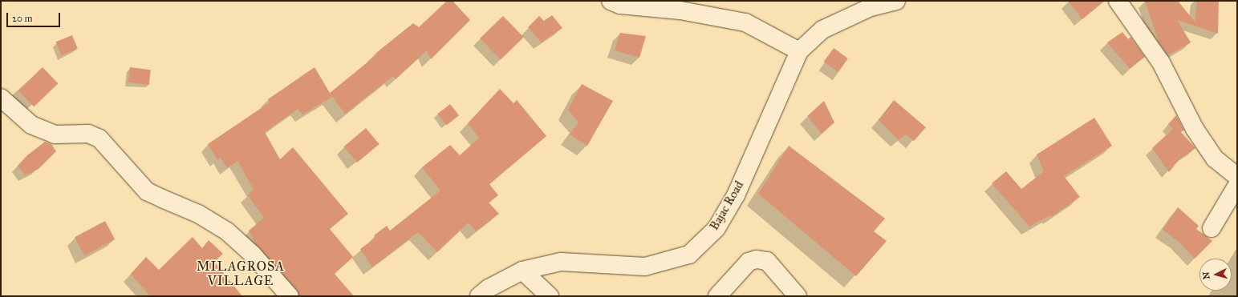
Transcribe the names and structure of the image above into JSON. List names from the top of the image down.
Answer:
{
  "streets": {
    "street": ["Bajac Road"]
  },
  "districts": ["MILAGROSA VILLAGE"],
  "scale_bar": "20 m",
  "north": "left"
}
